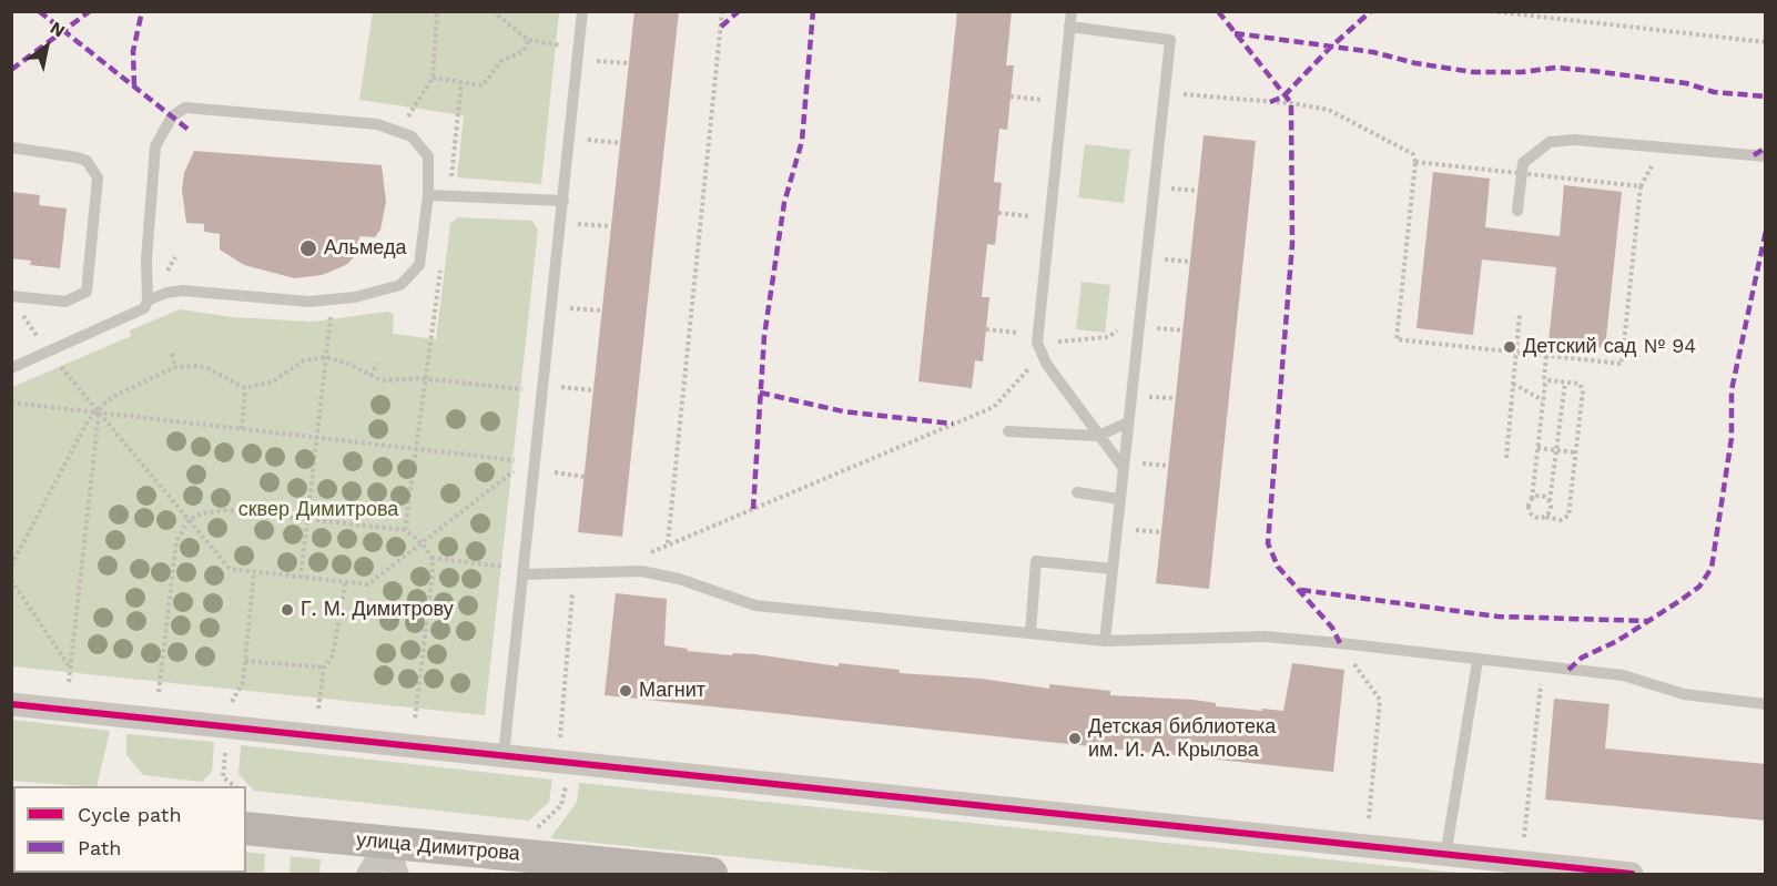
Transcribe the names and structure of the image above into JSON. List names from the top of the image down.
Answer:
{
  "streets": {
    "street": ["улица Димитрова"]
  },
  "parks": ["сквер Димитрова"],
  "places": [
    "Альмеда",
    "Детский сад № 94",
    "Г. М. Димитрову",
    "Магнит",
    "Детская библиотека им. И. А. Крылова"
  ],
  "legend": ["Cycle path", "Path"],
  "north": "top right"
}
